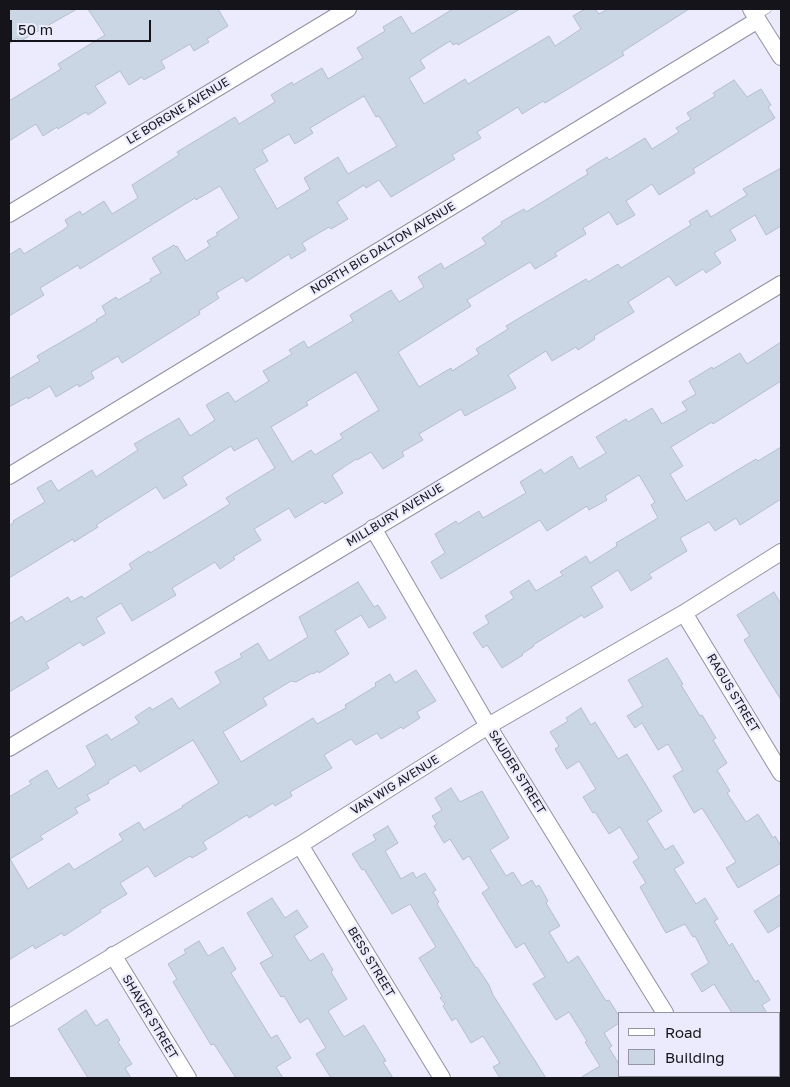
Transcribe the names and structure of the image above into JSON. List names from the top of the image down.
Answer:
{
  "streets": {
    "street": [
      "LE BORGNE AVENUE",
      "NORTH BIG DALTON AVENUE",
      "MILLBURY AVENUE",
      "RAGUS STREET",
      "SAUDER STREET",
      "VAN WIG AVENUE",
      "BESS STREET",
      "SHAVER STREET"
    ]
  },
  "crossings": [
    ["MILLBURY AVENUE", "SAUDER STREET"],
    ["RAGUS STREET", "VAN WIG AVENUE"],
    ["SAUDER STREET", "VAN WIG AVENUE"],
    ["VAN WIG AVENUE", "BESS STREET"],
    ["VAN WIG AVENUE", "SHAVER STREET"]
  ],
  "legend": ["Road", "Building"],
  "scale_bar": "50 m"
}
